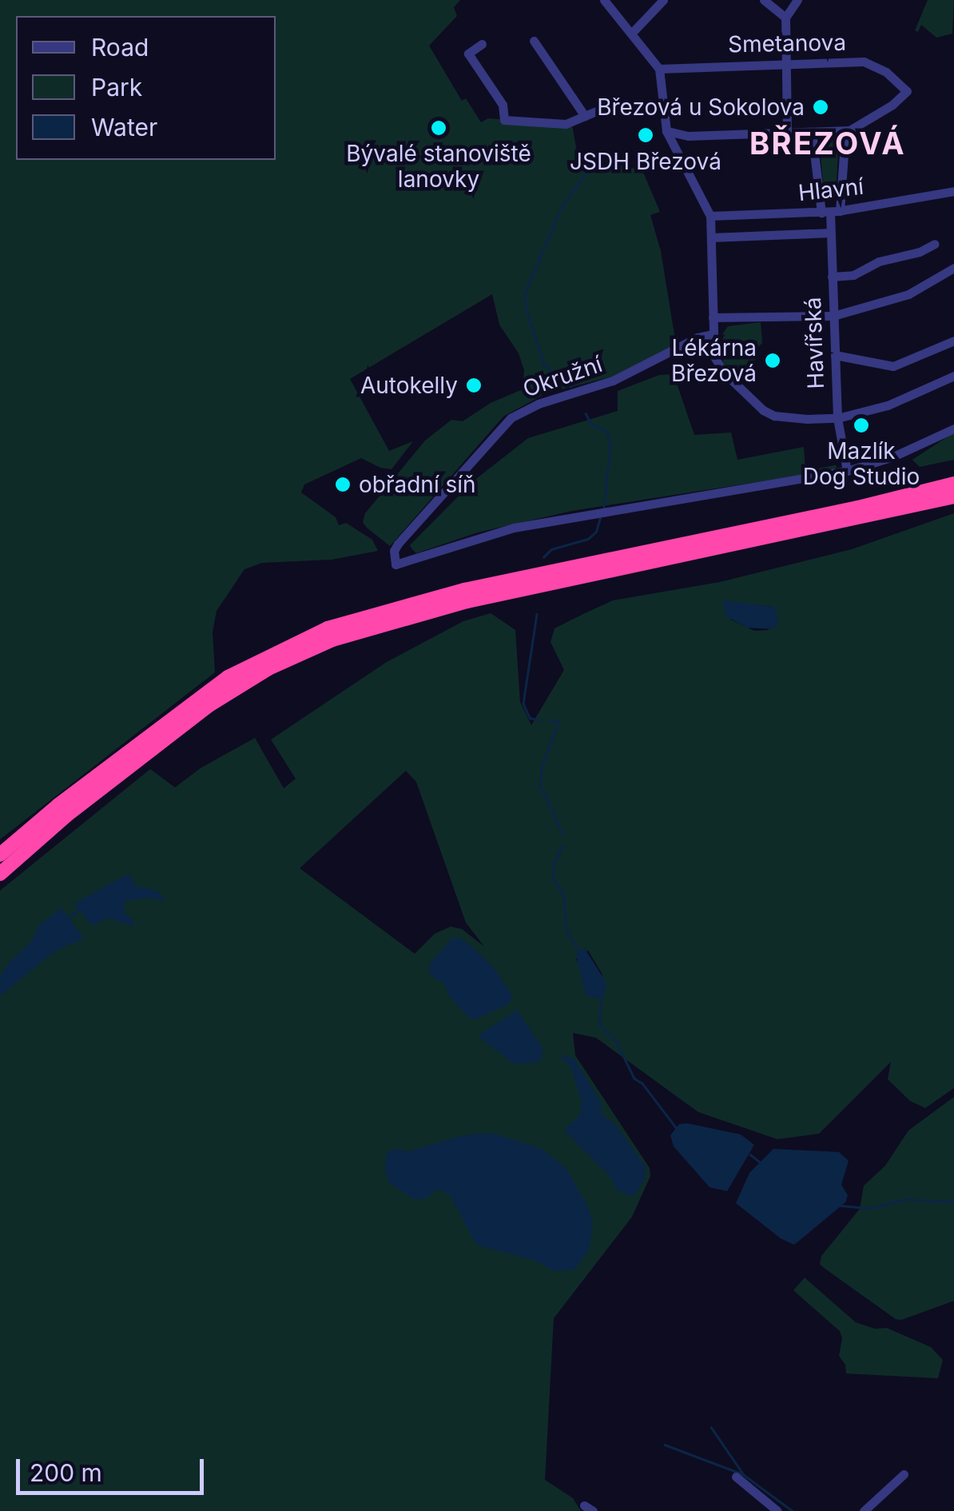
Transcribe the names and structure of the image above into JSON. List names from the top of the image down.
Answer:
{
  "streets": {
    "street": [
      "Smetanova",
      "Hlavní",
      "Havířská",
      "Okružní"
    ]
  },
  "crossings": [
    ["Hlavní", "Havířská"],
    ["Havířská", "Okružní"]
  ],
  "districts": ["BŘEZOVÁ"],
  "places": [
    "Březová u Sokolova",
    "Bývalé stanoviště lanovky",
    "JSDH Březová",
    "Lékárna Březová",
    "Autokelly",
    "Mazlík Dog Studio",
    "obřadní síň"
  ],
  "legend": ["Road", "Park", "Water"],
  "scale_bar": "200 m"
}
